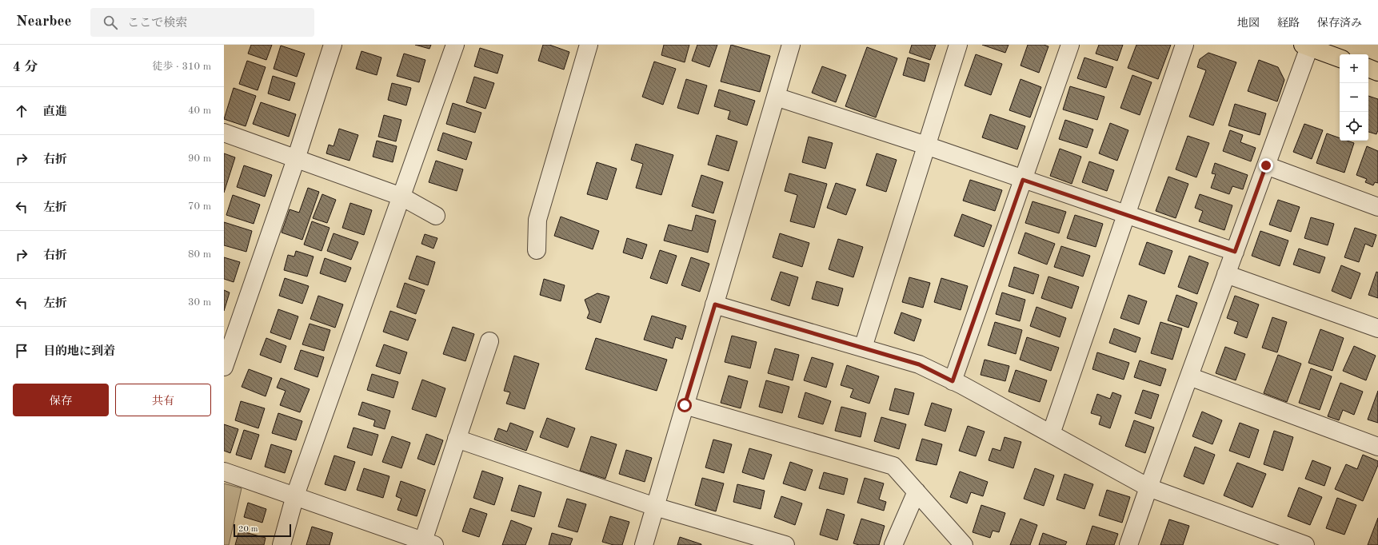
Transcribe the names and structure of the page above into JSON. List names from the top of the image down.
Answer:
{
  "scale_bar": "20 m",
  "page": {
    "header": "Nearbee",
    "search": "ここで検索",
    "nav": ["地図", "経路", "保存済み"],
    "heading": ["4 分", "徒歩 · 310 m"],
    "map_buttons": ["+", "−"],
    "list": [
      ["直進", "40 m"],
      ["右折", "90 m"],
      ["左折", "70 m"],
      ["右折", "80 m"],
      ["左折", "30 m"],
      "目的地に到着"
    ],
    "buttons": ["保存", "共有"],
    "scale": "20 m"
  }
}
